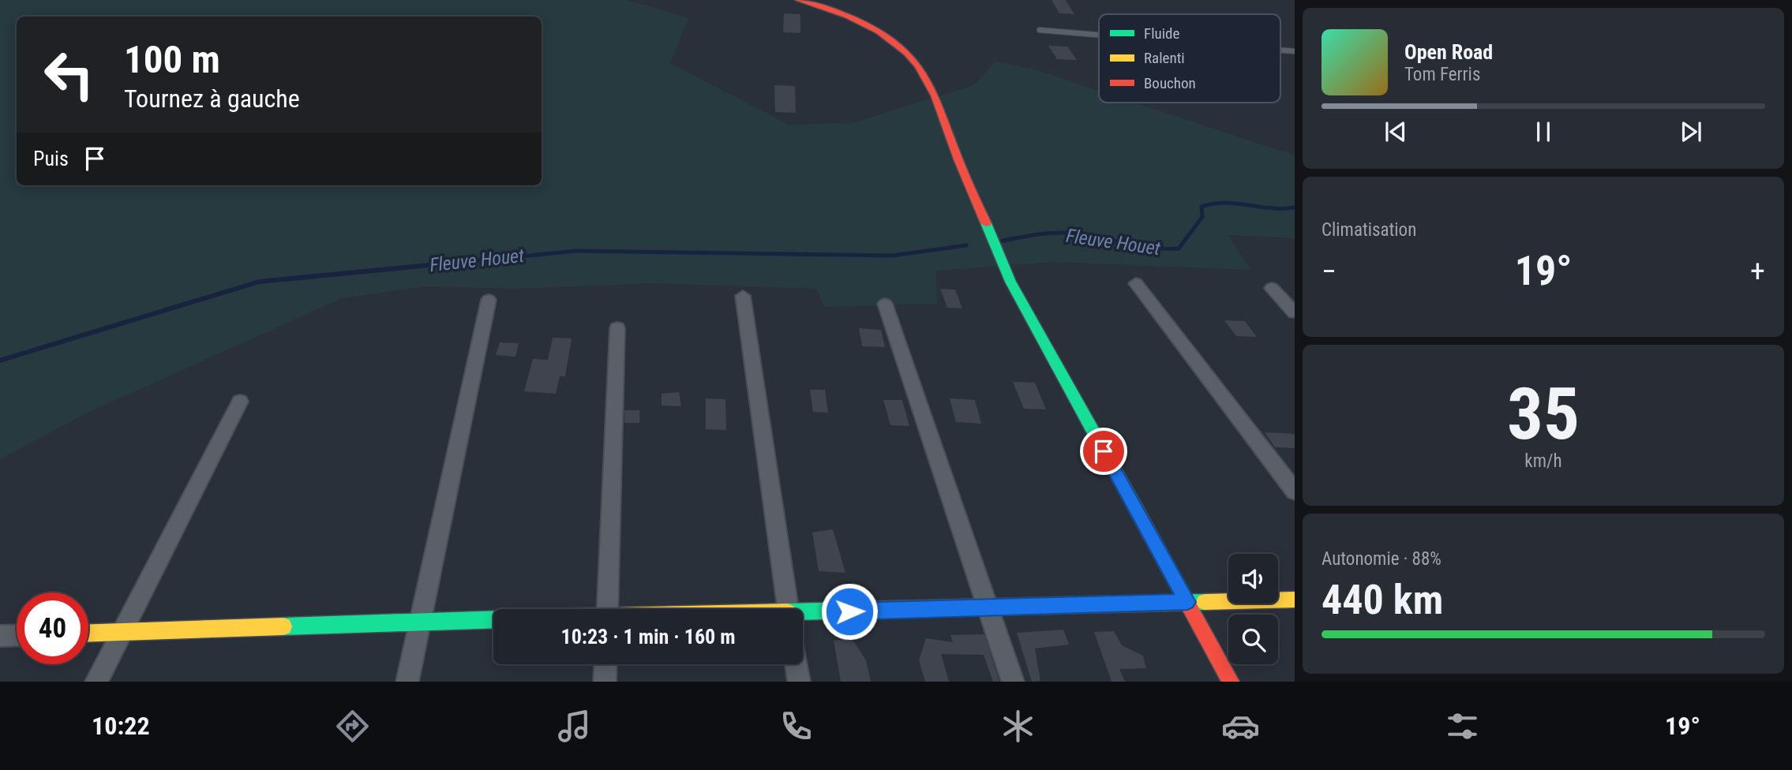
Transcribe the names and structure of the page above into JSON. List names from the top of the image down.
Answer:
{
  "water": ["Fleuve Houet"],
  "legend": ["Fluide", "Ralenti", "Bouchon"],
  "page": {
    "turn": ["100 m", "Tournez à gauche"],
    "song": ["Open Road", "Tom Ferris"],
    "then": "Puis",
    "tile": [
      "Climatisation",
      ["35", "km/h"],
      ["Autonomie · 88%", "440 km"]
    ],
    "heat": ["−", "19°", "+"],
    "limit": "40",
    "trip": "10:23 · 1 min · 160 m",
    "tabs": ["10:22", "19°"]
  }
}
